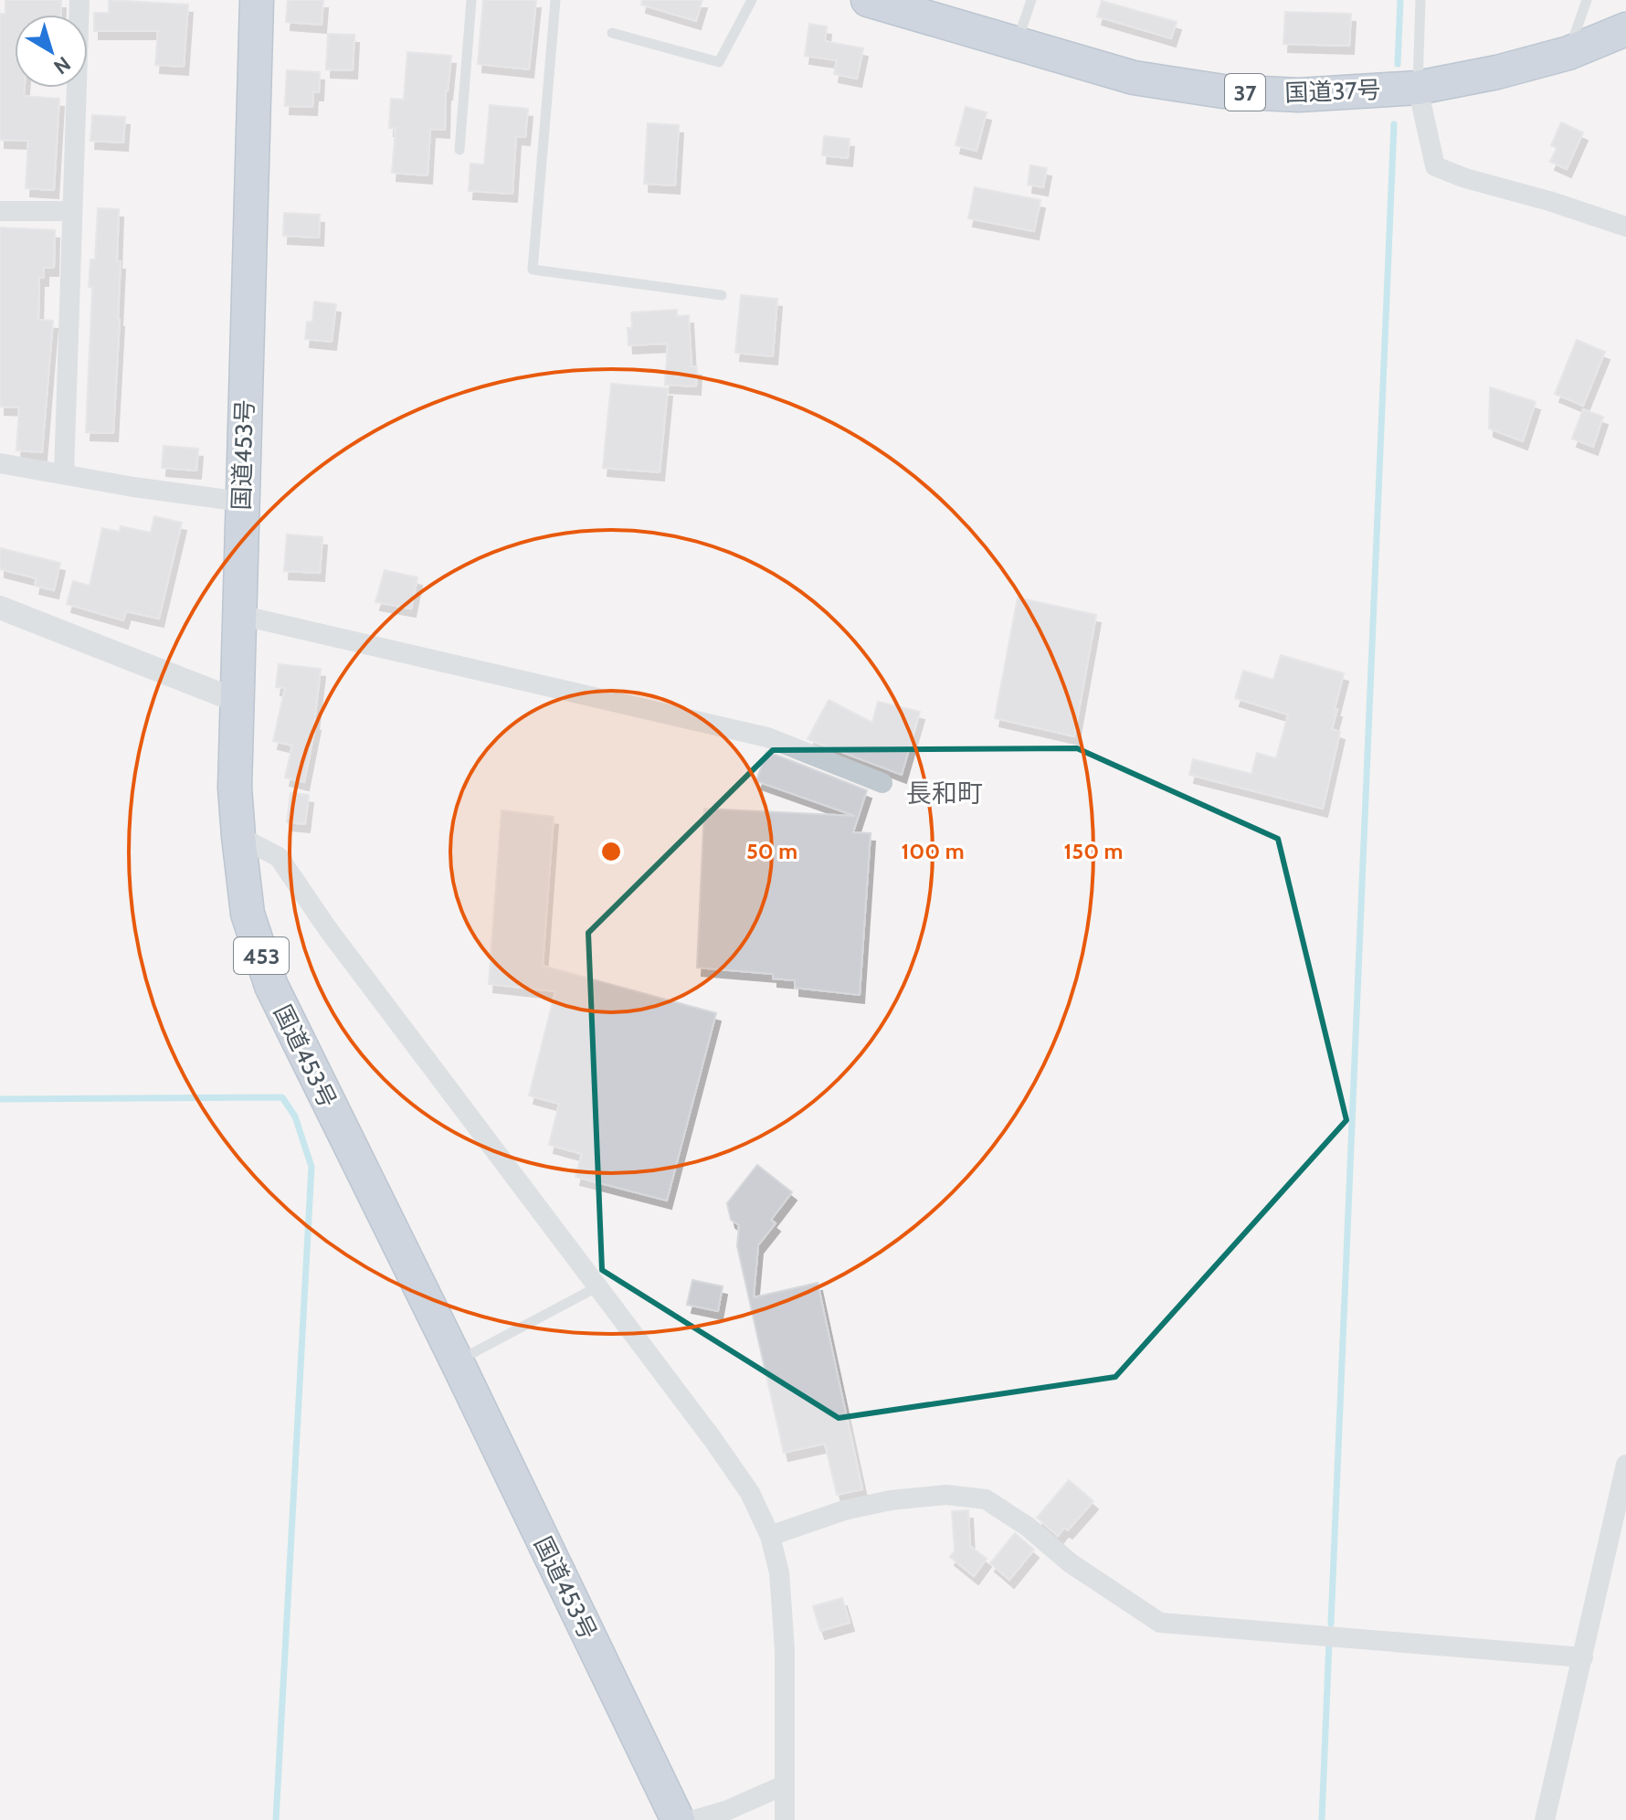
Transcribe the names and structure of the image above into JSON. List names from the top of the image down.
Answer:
{
  "streets": {
    "highway": [
      "国道37号",
      "37",
      "国道453号",
      "453"
    ]
  },
  "districts": ["長和町"],
  "north": "bottom right",
  "rings": ["50 m", "100 m", "150 m"]
}
